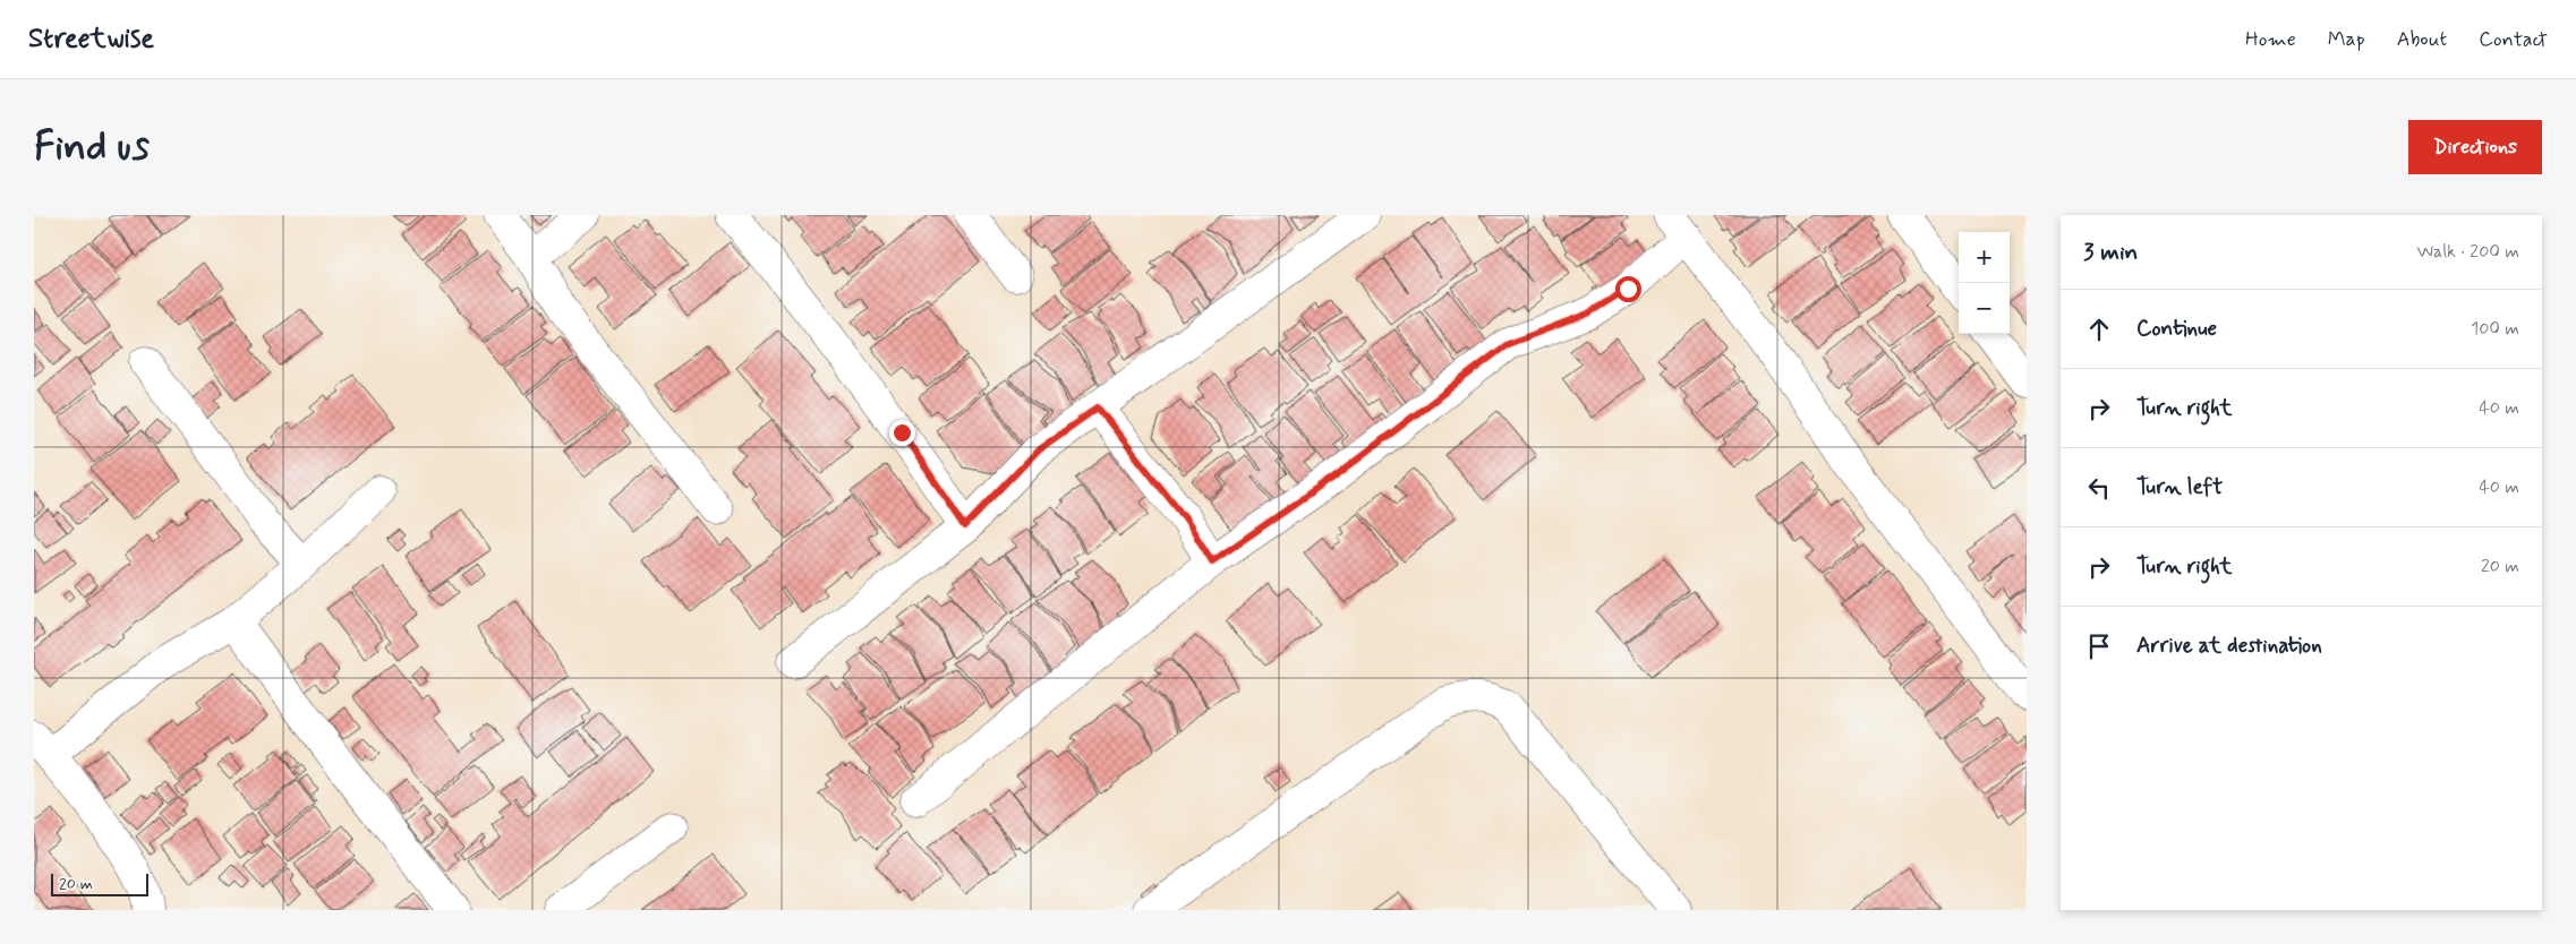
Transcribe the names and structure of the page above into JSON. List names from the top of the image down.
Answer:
{
  "scale_bar": "20 m",
  "page": {
    "header": "Streetwise",
    "nav": [
      "Home",
      "Map",
      "About",
      "Contact"
    ],
    "buttons": "Directions",
    "title": "Find us",
    "heading": ["3 min", "Walk · 200 m"],
    "map_buttons": ["+", "−"],
    "list": [
      ["Continue", "100 m"],
      ["Turn right", "40 m"],
      ["Turn left", "40 m"],
      ["Turn right", "20 m"],
      "Arrive at destination"
    ],
    "scale": "20 m"
  }
}
